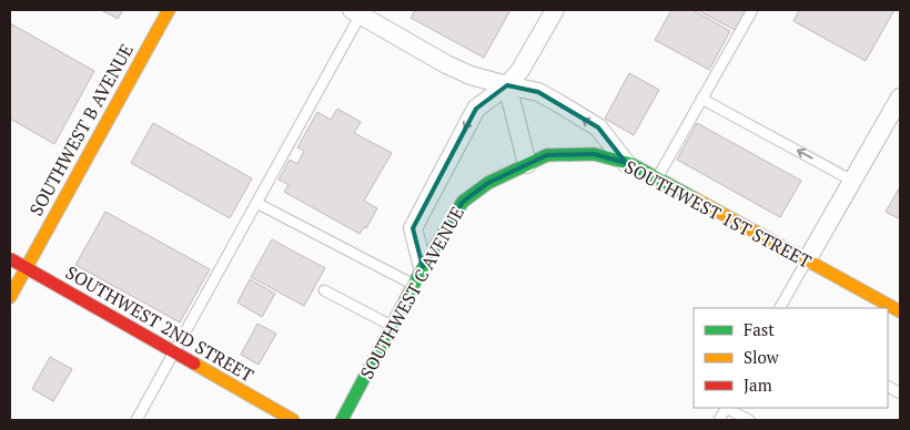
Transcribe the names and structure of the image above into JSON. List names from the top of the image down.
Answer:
{
  "streets": {
    "main road": [
      "SOUTHWEST B AVENUE",
      "SOUTHWEST 1ST STREET",
      "SOUTHWEST C AVENUE",
      "SOUTHWEST 2ND STREET"
    ]
  },
  "crossings": [
    ["SOUTHWEST B AVENUE", "SOUTHWEST 2ND STREET"],
    ["SOUTHWEST 1ST STREET", "SOUTHWEST C AVENUE"]
  ],
  "legend": ["Fast", "Slow", "Jam"]
}
